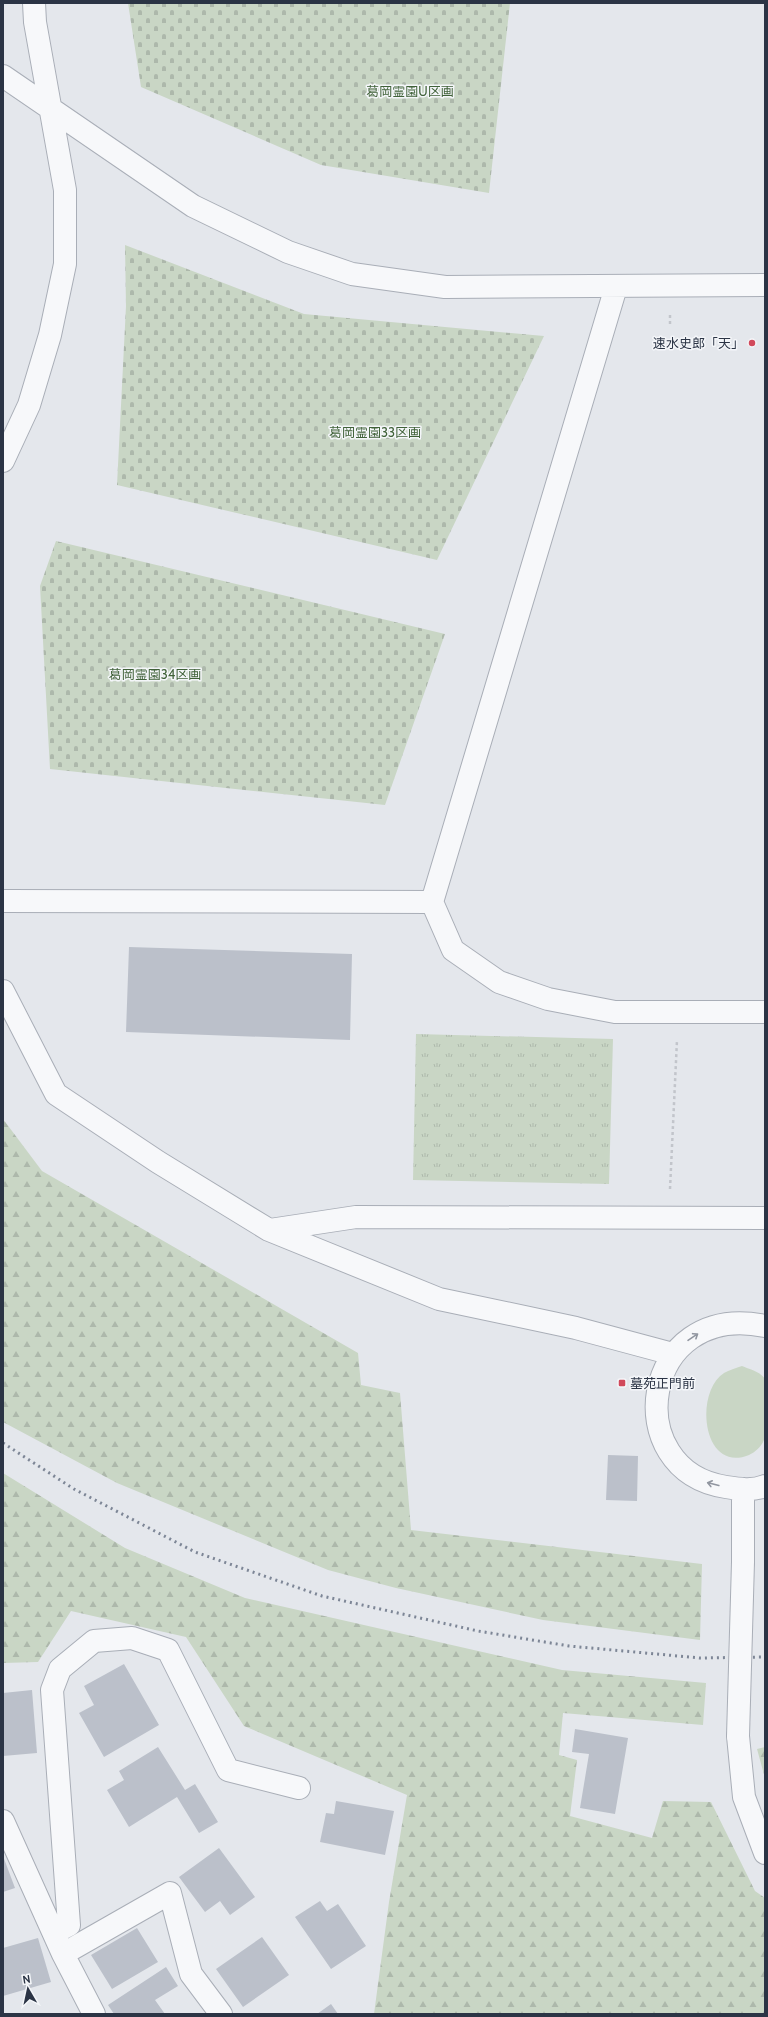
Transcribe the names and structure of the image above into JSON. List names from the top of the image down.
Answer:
{
  "parks": ["葛岡霊園U区画", "葛岡霊園33区画", "葛岡霊園34区画"],
  "places": {
    "other": ["速水史郎「天」"],
    "transit": ["墓苑正門前"]
  },
  "north": "top"
}
